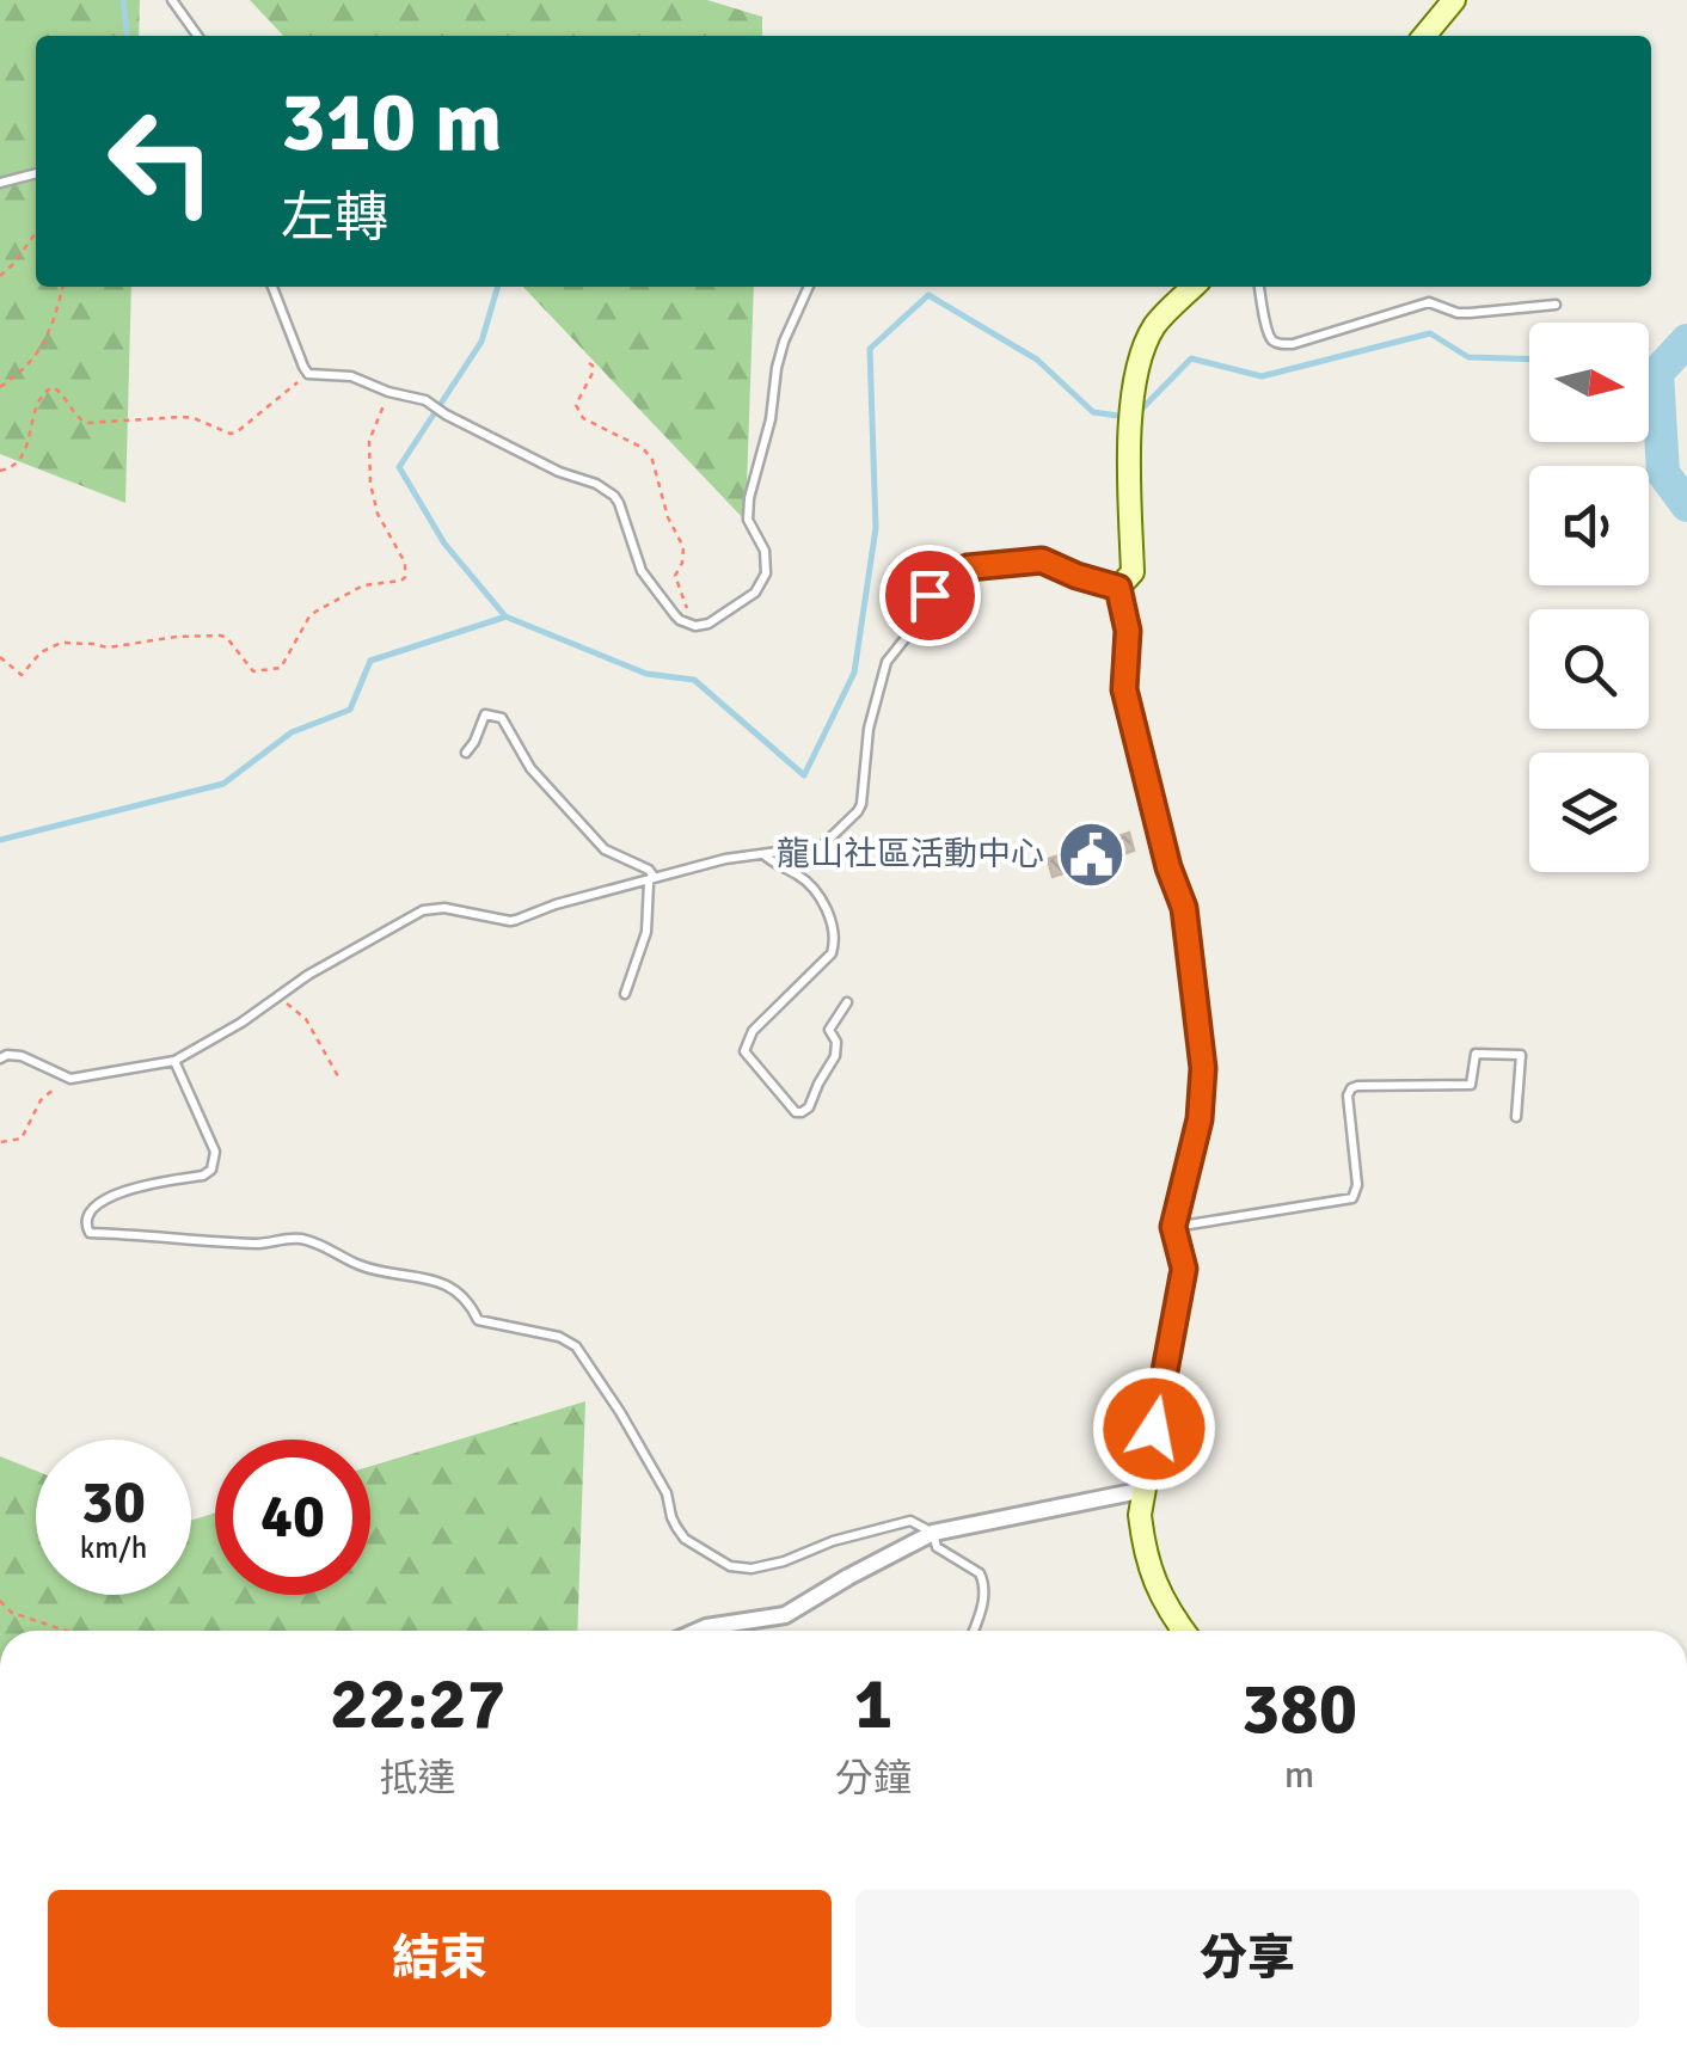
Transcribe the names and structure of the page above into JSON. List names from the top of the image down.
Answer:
{
  "places": {
    "public building": ["龍山社區活動中心"]
  },
  "north": "right",
  "page": {
    "turn": ["310 m", "左轉"],
    "speed": "30 km/h",
    "limit": "40",
    "eta": [
      "22:27",
      "抵達",
      "1",
      "分鐘",
      "380",
      "m"
    ],
    "buttons": ["結束", "分享"]
  }
}
